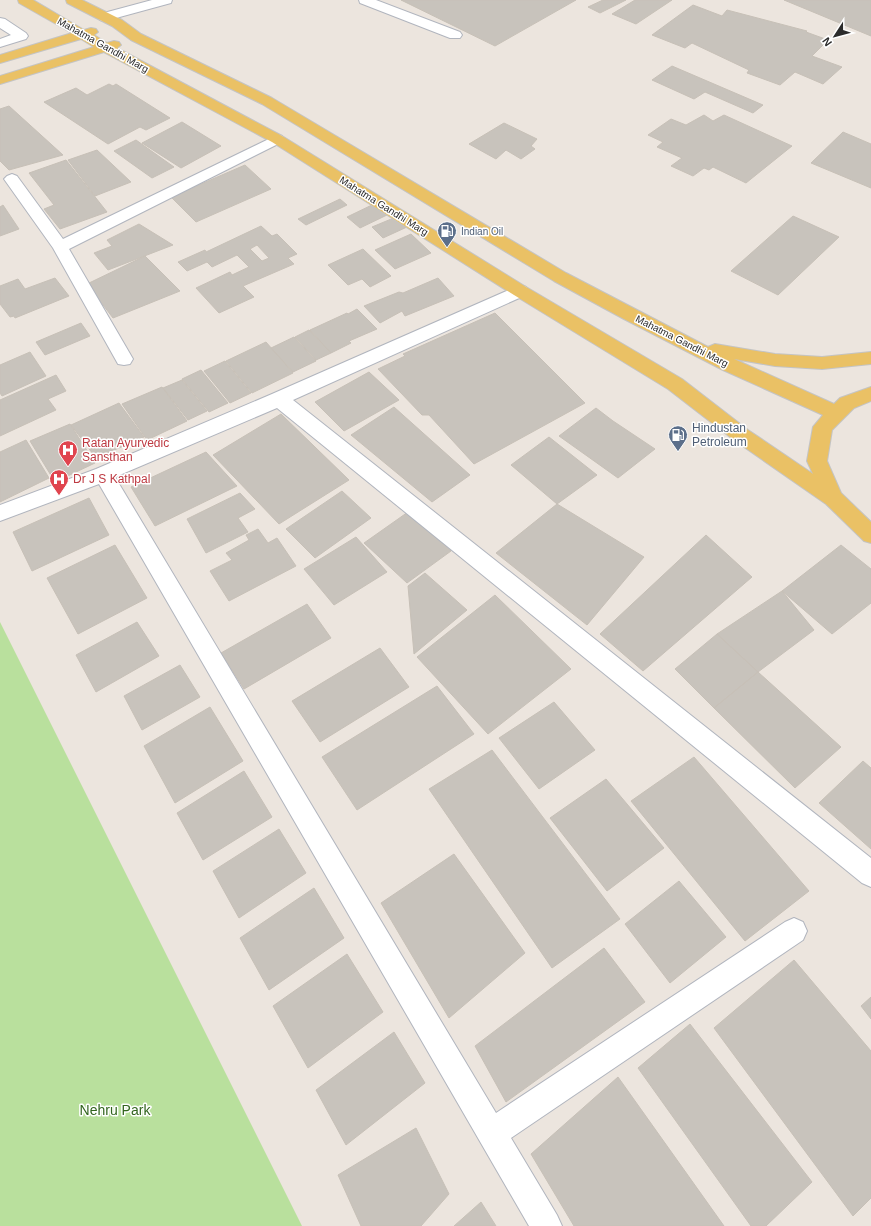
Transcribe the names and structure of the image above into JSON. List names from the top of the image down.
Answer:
{
  "streets": {
    "main road": ["Mahatma Gandhi Marg"]
  },
  "parks": ["Nehru Park"],
  "places": {
    "fuel station": ["Indian Oil", "Hindustan Petroleum"],
    "hospital": ["Ratan Ayurvedic Sansthan", "Dr J S Kathpal"]
  },
  "north": "bottom left"
}
